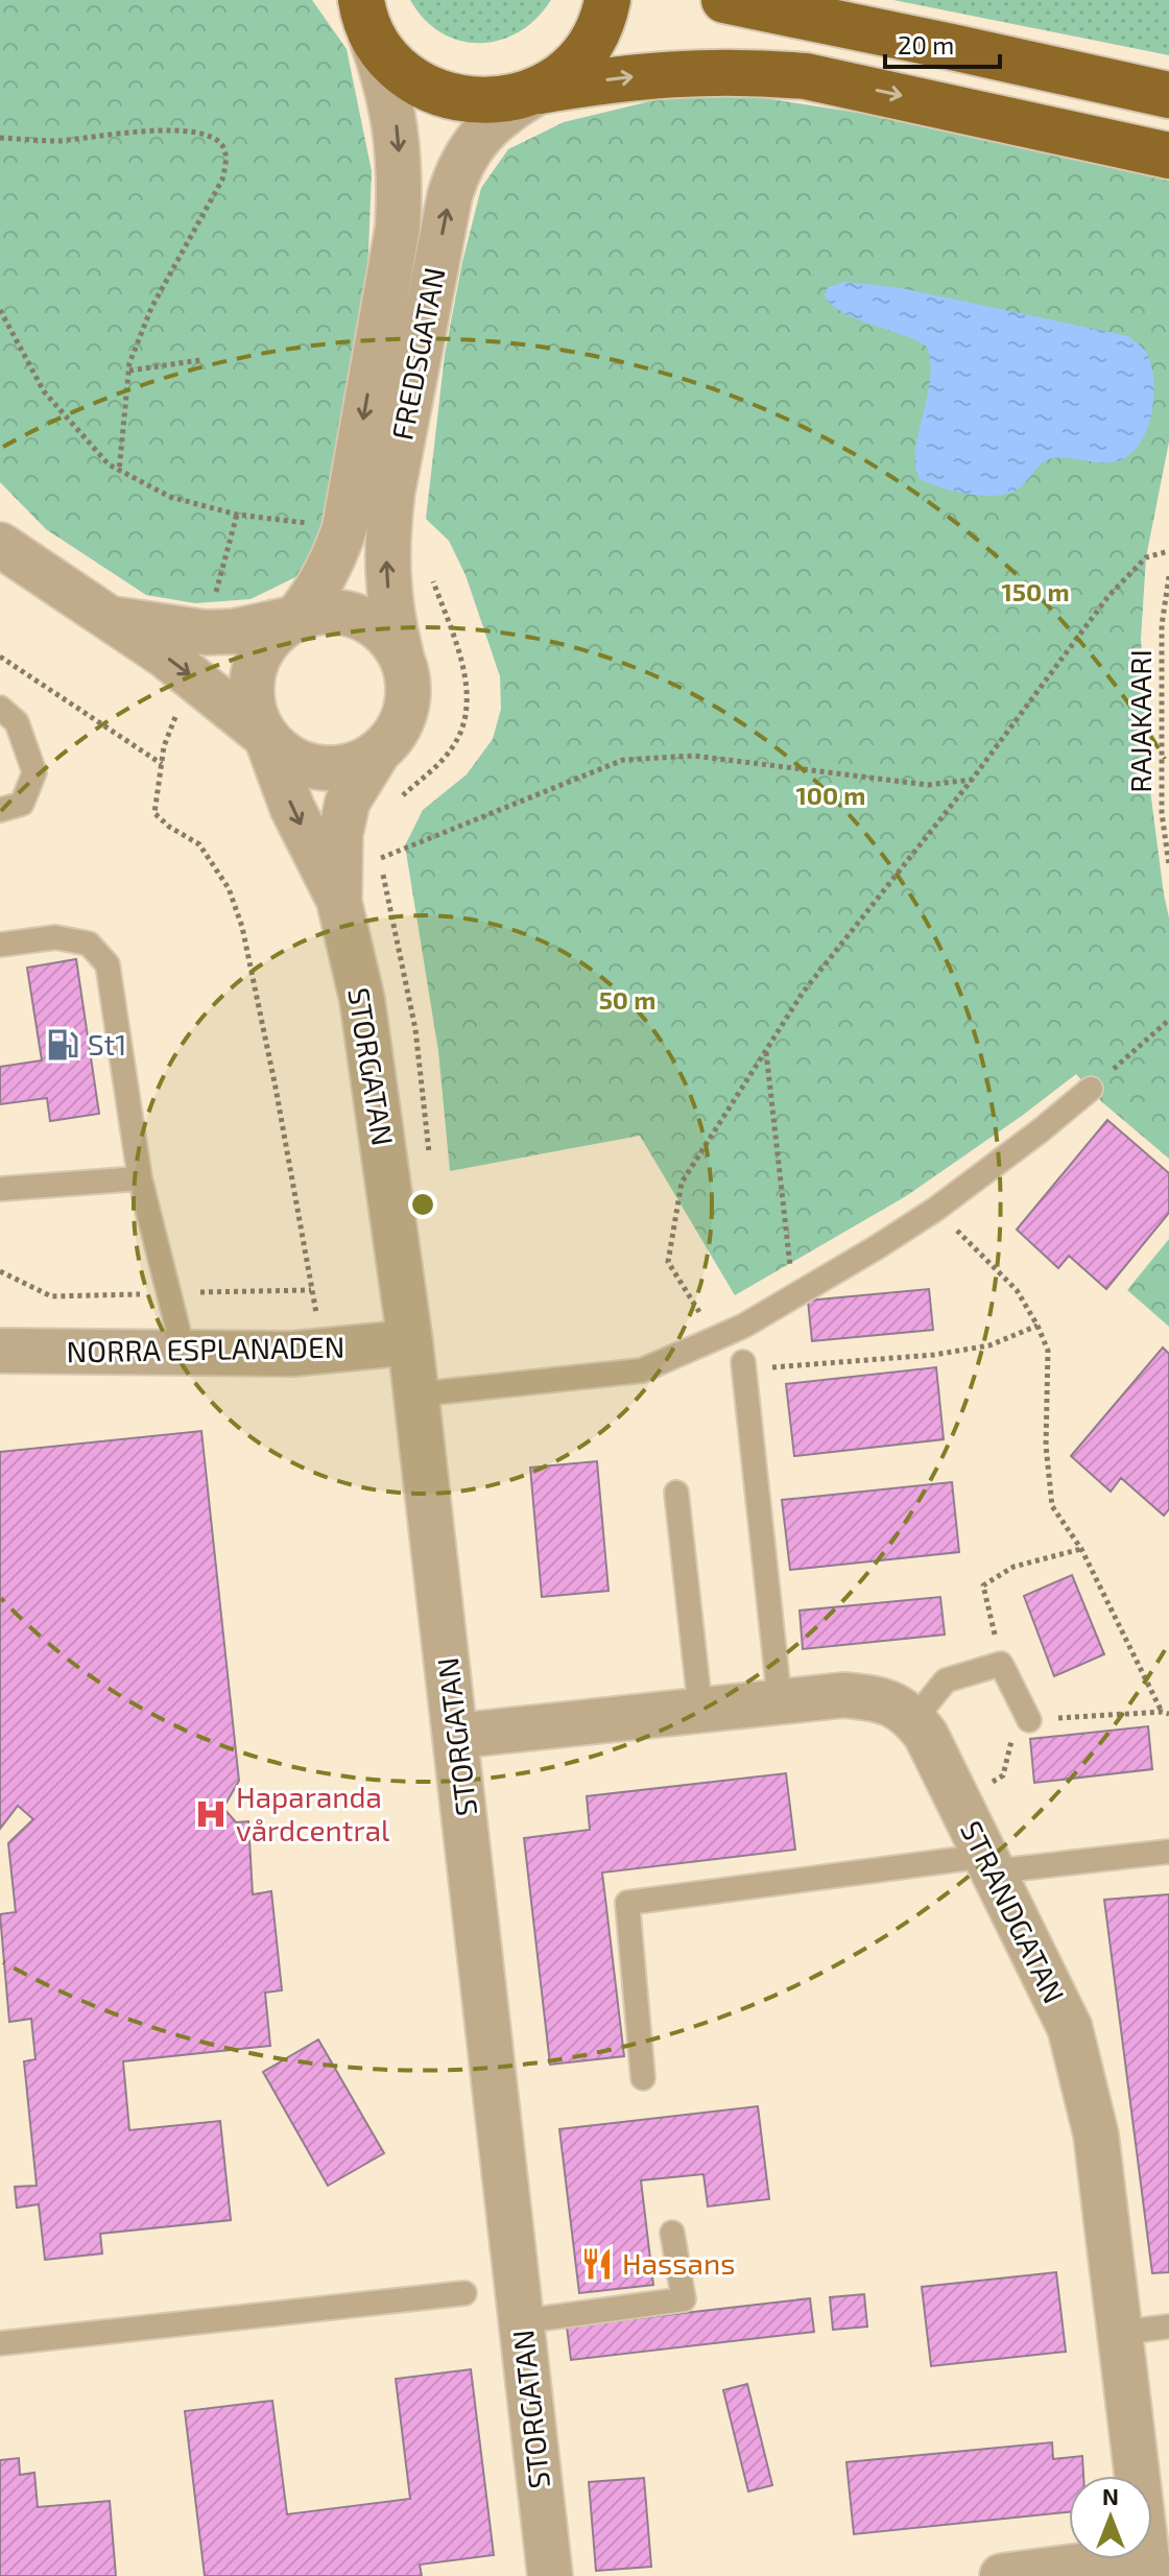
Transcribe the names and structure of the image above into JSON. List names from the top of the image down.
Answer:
{
  "streets": {
    "street": [
      "FREDSGATAN",
      "STORGATAN",
      "NORRA ESPLANADEN",
      "STRANDGATAN"
    ],
    "path": ["RAJAKAARI"]
  },
  "crossings": [
    ["FREDSGATAN", "STORGATAN"],
    ["STORGATAN", "NORRA ESPLANADEN"],
    ["STORGATAN", "STRANDGATAN"]
  ],
  "places": {
    "fuel station": ["St1"],
    "hospital": ["Haparanda vårdcentral"],
    "restaurant": ["Hassans"]
  },
  "scale_bar": "20 m",
  "north": "top",
  "rings": ["150 m", "100 m", "50 m"]
}
